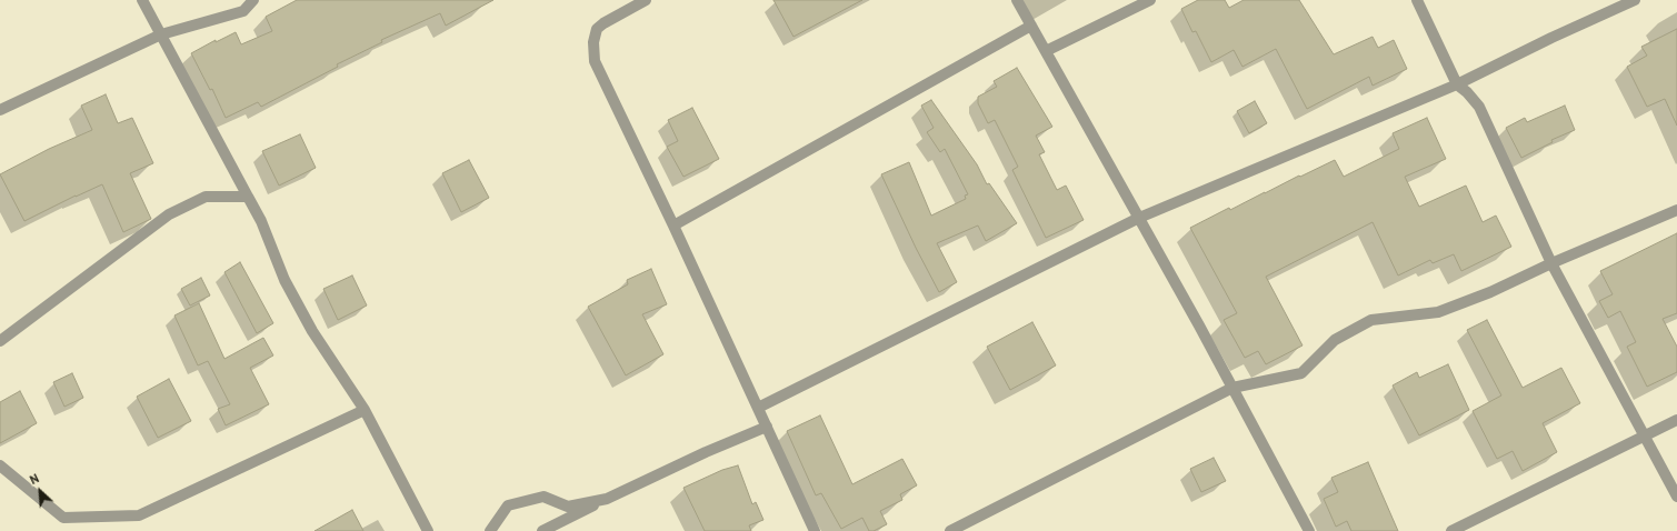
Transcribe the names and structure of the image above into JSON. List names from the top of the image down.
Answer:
{
  "north": "top left"
}
